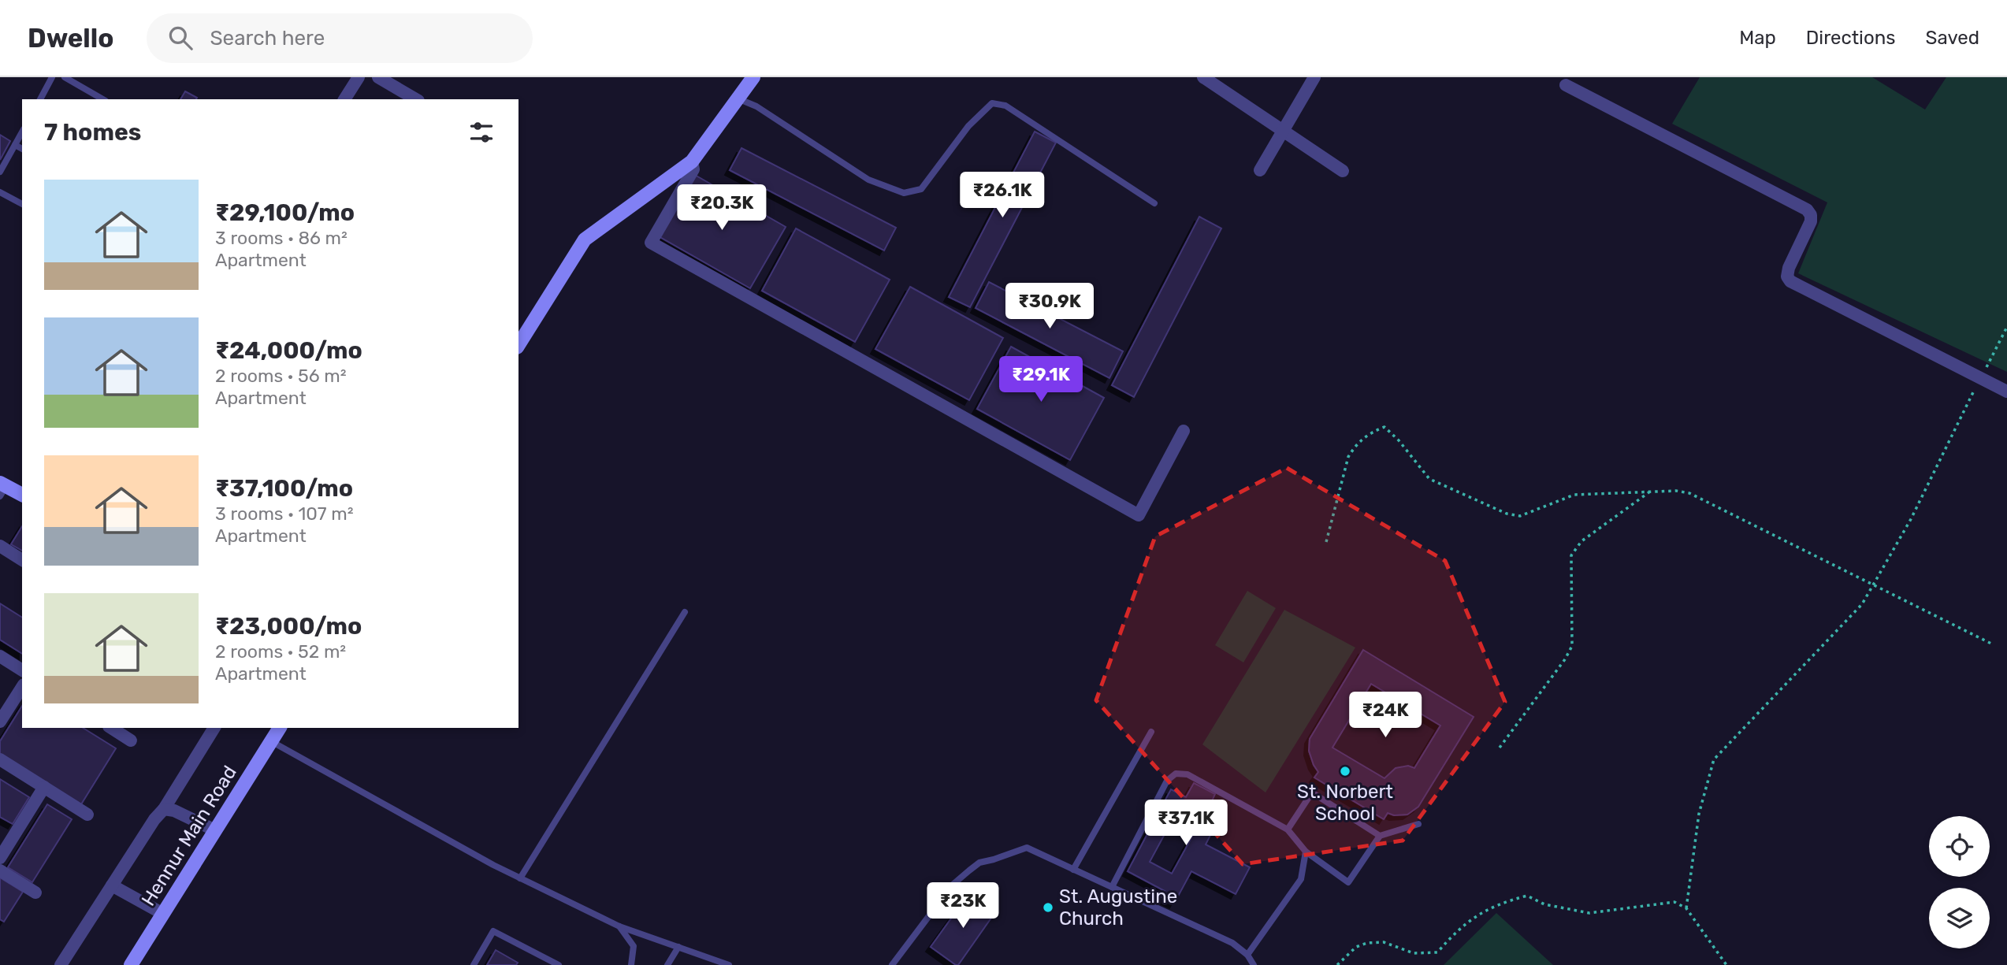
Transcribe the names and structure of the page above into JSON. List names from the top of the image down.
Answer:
{
  "streets": {
    "main road": ["Hennur Main Road"]
  },
  "places": ["St. Norbert School", "St. Augustine Church"],
  "page": {
    "header": "Dwello",
    "search": "Search here",
    "nav": ["Map", "Directions", "Saved"],
    "heading": "7 homes",
    "list": [
      {
        "name": "₹29,100/mo",
        "note": "3 rooms · 86 m² · Apartment"
      },
      {
        "name": "₹24,000/mo",
        "note": "2 rooms · 56 m² · Apartment"
      },
      {
        "name": "₹37,100/mo",
        "note": "3 rooms · 107 m² · Apartment"
      },
      {
        "name": "₹23,000/mo",
        "note": "2 rooms · 52 m² · Apartment"
      }
    ],
    "price": [
      "₹26.1K",
      "₹20.3K",
      "₹30.9K",
      "₹29.1K",
      "₹24K",
      "₹37.1K",
      "₹23K"
    ]
  }
}
